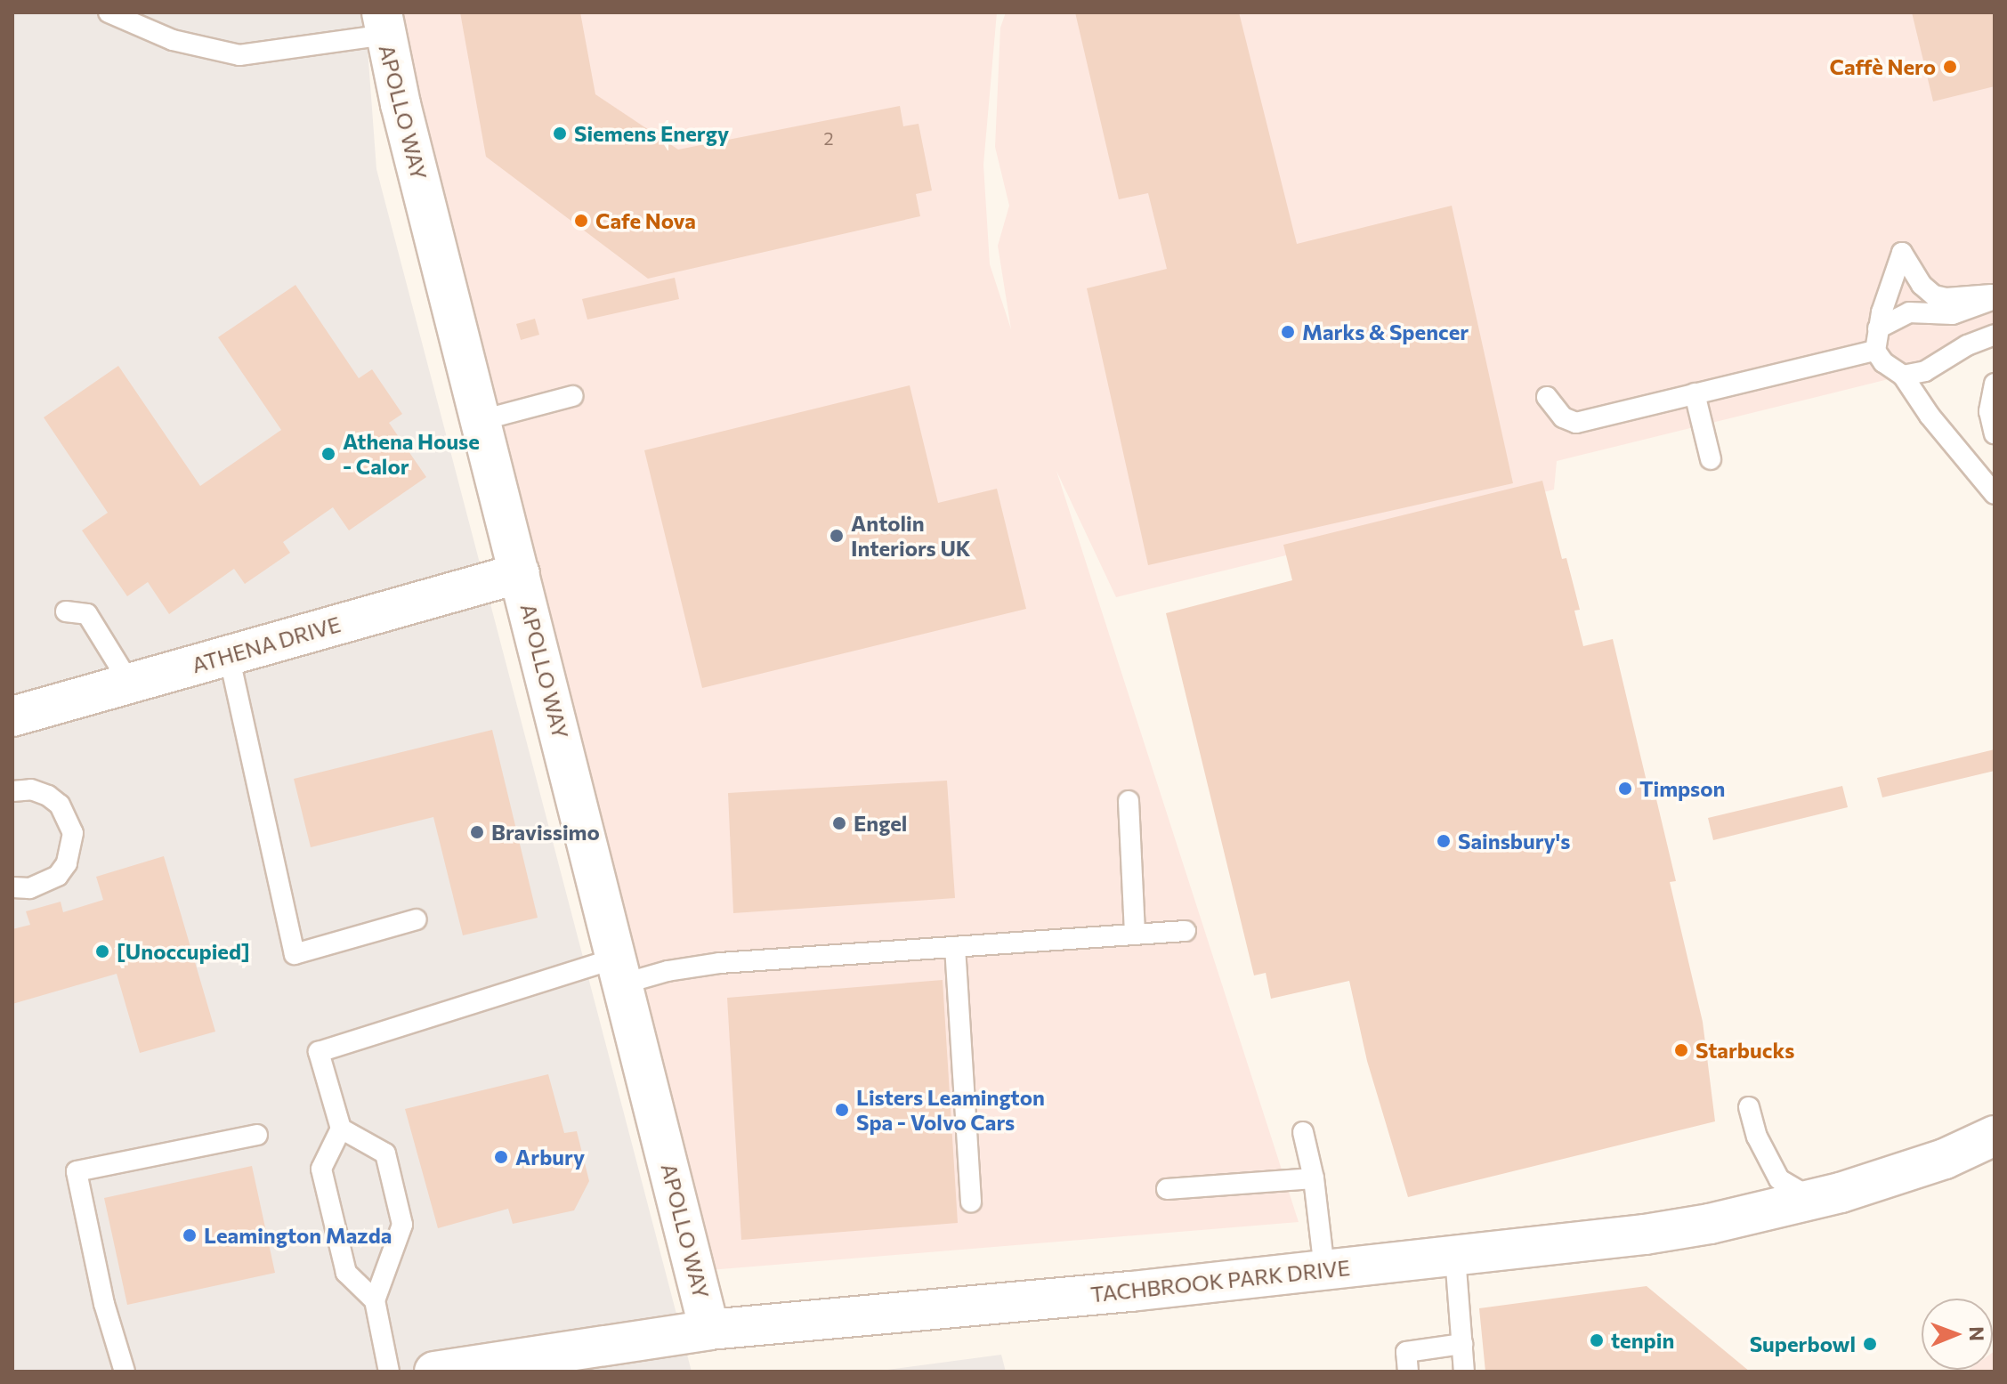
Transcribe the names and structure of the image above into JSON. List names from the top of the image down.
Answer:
{
  "streets": {
    "street": ["APOLLO WAY", "ATHENA DRIVE", "TACHBROOK PARK DRIVE"]
  },
  "crossings": [
    ["APOLLO WAY", "ATHENA DRIVE"],
    ["APOLLO WAY", "TACHBROOK PARK DRIVE"]
  ],
  "places": [
    "Caffè Nero",
    "Siemens Energy",
    "Cafe Nova",
    "Marks & Spencer",
    "Athena House - Calor",
    "Antolin Interiors UK",
    "Timpson",
    "Engel",
    "Bravissimo",
    "Sainsbury's",
    "[Unoccupied]",
    "Starbucks",
    "Listers Leamington Spa - Volvo Cars",
    "Arbury",
    "Leamington Mazda",
    "tenpin",
    "Superbowl"
  ],
  "house_numbers": ["2"],
  "north": "right"
}
